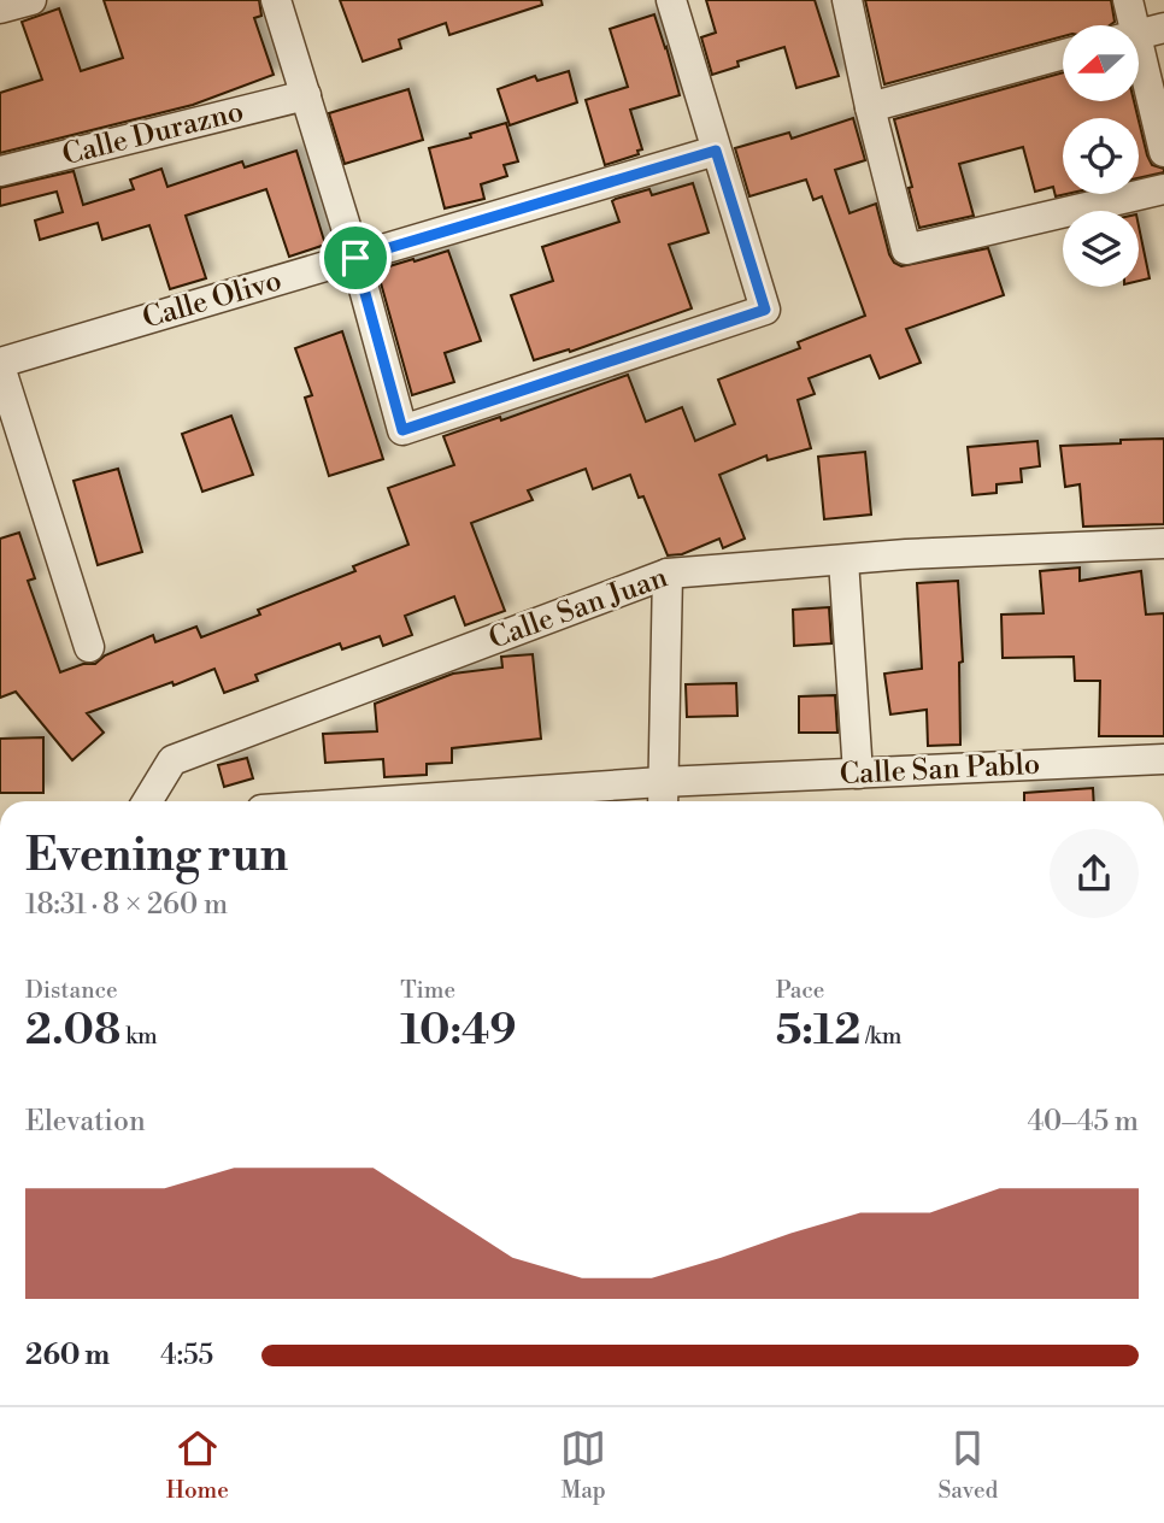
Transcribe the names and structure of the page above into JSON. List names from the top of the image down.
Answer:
{
  "streets": {
    "street": [
      "Calle Durazno",
      "Calle Olivo",
      "Calle San Juan",
      "Calle San Pablo"
    ]
  },
  "north": "left",
  "page": {
    "heading": ["Evening run", "18:31 · 8 × 260 m"],
    "stats": [
      ["Distance", "2.08 km"],
      ["Time", "10:49"],
      ["Pace", "5:12 /km"]
    ],
    "chart": ["Elevation", "40–45 m"],
    "list": [
      {
        "name": "260 m",
        "note": "4:55"
      }
    ],
    "tabs": ["Home", "Map", "Saved"]
  }
}
